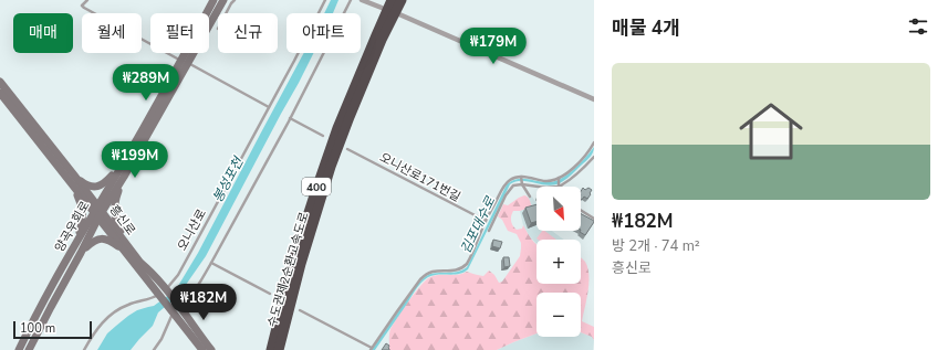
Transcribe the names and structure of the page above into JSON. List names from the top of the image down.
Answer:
{
  "streets": {
    "highway": ["400", "수도권제2순환고속도로"],
    "main road": ["흥신로", "양곡우회로"],
    "lane": ["오니산로171번길", "오니산로"]
  },
  "crossings": [
    ["흥신로", "양곡우회로"],
    ["흥신로", "오니산로"]
  ],
  "water": ["봉성포천", "김포대수로"],
  "scale_bar": "100 m",
  "north": "bottom right",
  "page": {
    "heading": "매물 4개",
    "chip": [
      "매매",
      "월세",
      "필터",
      "신규",
      "아파트"
    ],
    "price": [
      "₩179M",
      "₩289M",
      "₩199M",
      "₩182M"
    ],
    "list": [
      {
        "name": "₩182M",
        "note": "방 2개 · 74 m² · 흥신로"
      }
    ],
    "map_buttons": ["+", "−"],
    "scale": "100 m"
  }
}
